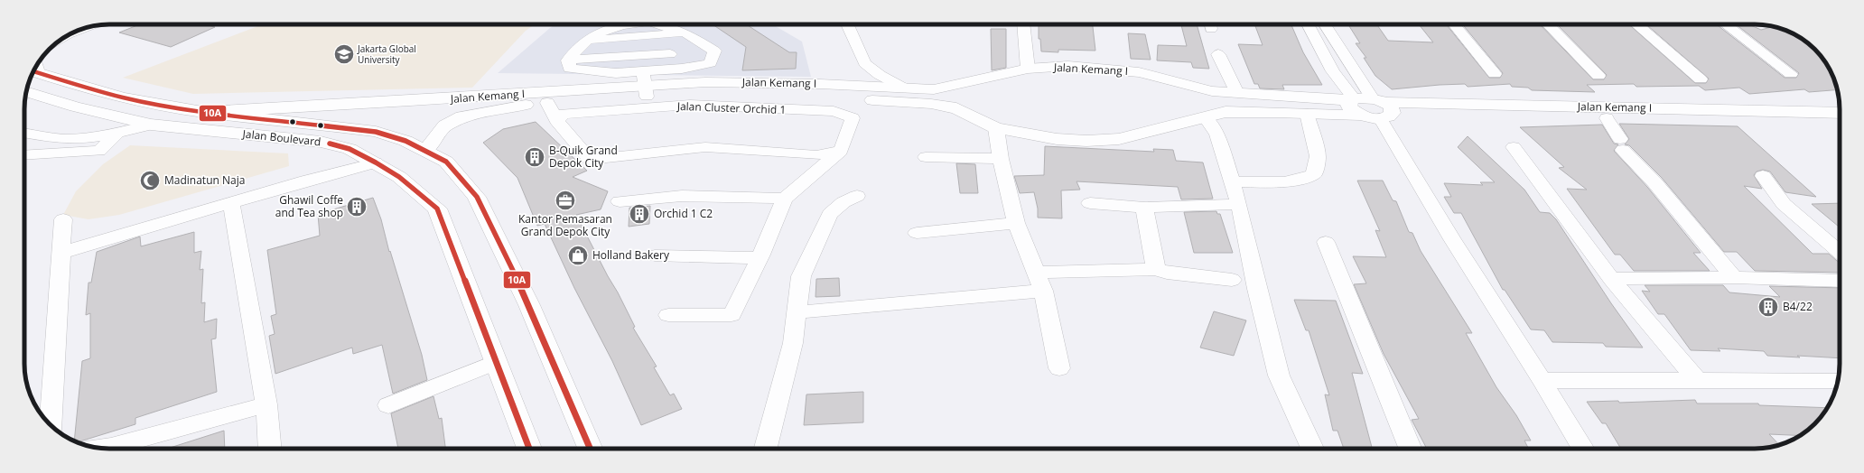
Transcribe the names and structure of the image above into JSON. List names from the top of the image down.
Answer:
{
  "streets": {
    "street": ["Jalan Kemang I", "Jalan Cluster Orchid 1", "Jalan Boulevard"]
  },
  "crossings": [
    ["Jalan Kemang I", "Jalan Boulevard"]
  ],
  "places": {
    "school or university": ["Jakarta Global University"],
    "building": [
      "B-Quik Grand Depok City",
      "Ghawil Coffe and Tea shop",
      "Orchid 1 C2",
      "B4/22"
    ],
    "mosque": ["Madinatun Naja"],
    "office": ["Kantor Pemasaran Grand Depok City"],
    "shop": ["Holland Bakery"]
  },
  "lines": ["transit line 10A"]
}
